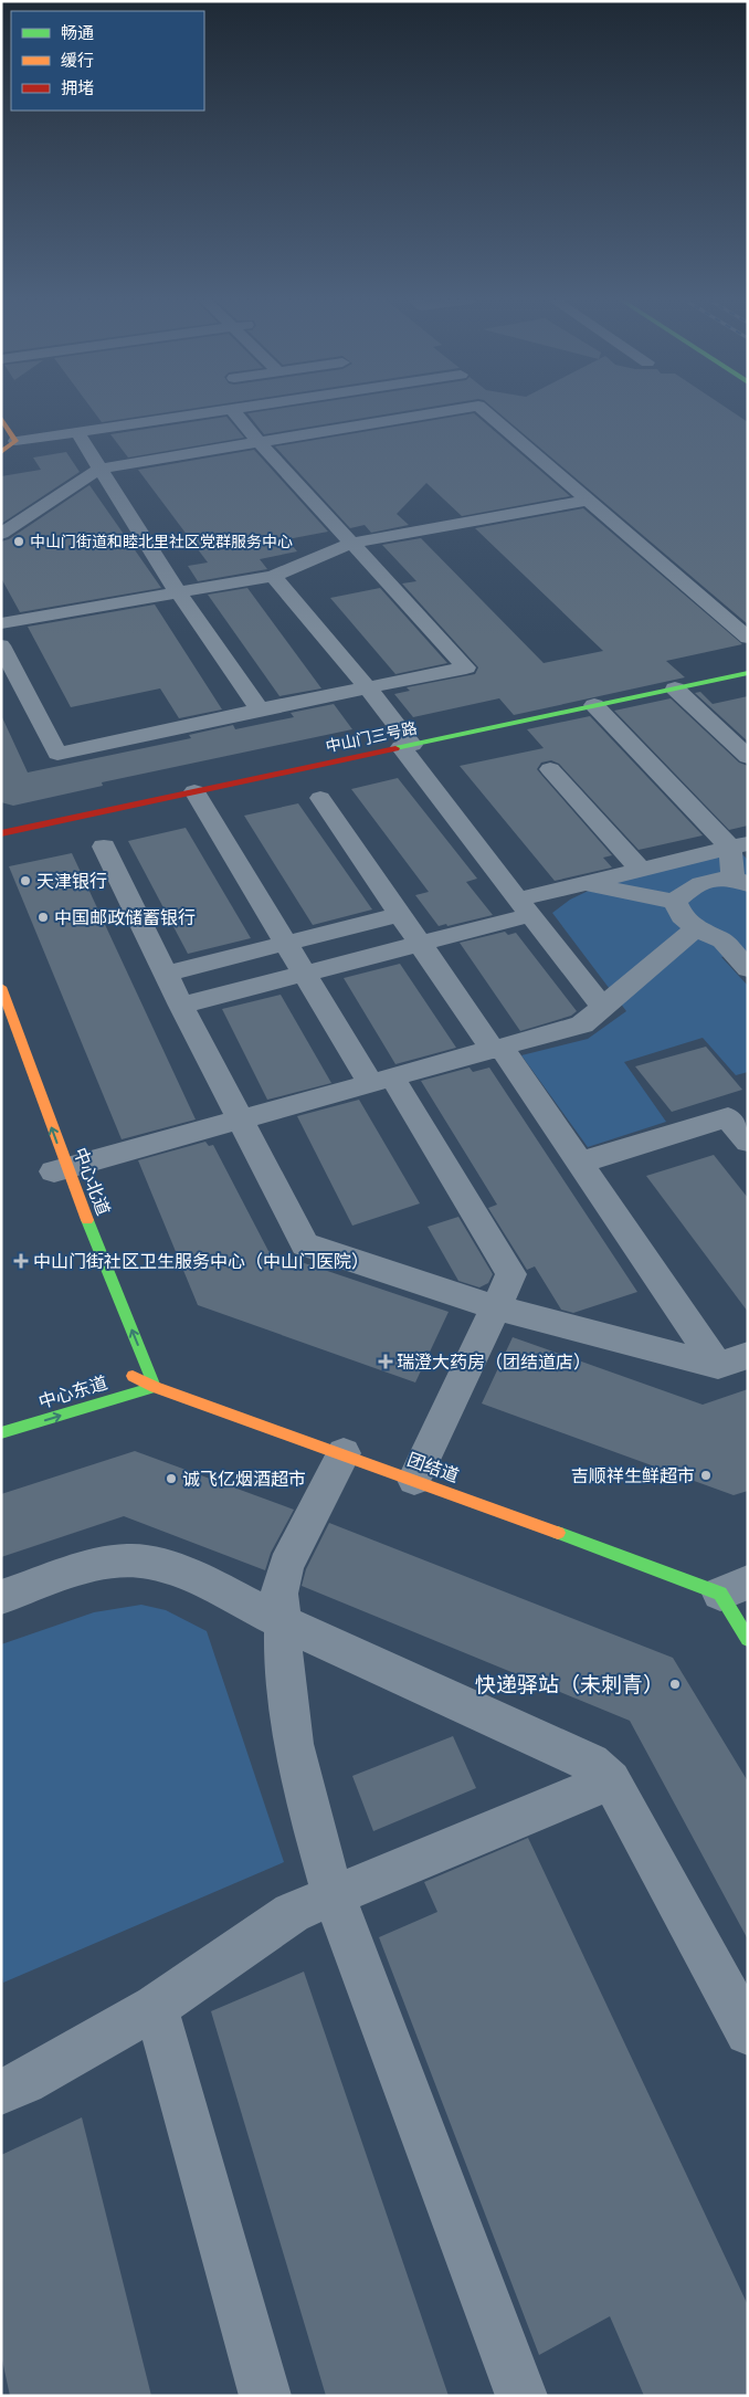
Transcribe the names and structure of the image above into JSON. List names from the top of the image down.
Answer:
{
  "streets": {
    "street": [
      "中山门三号路",
      "中心北道",
      "中心东道",
      "团结道"
    ]
  },
  "crossings": [
    ["中心北道", "中心东道"],
    ["中心北道", "团结道"],
    ["中心东道", "团结道"]
  ],
  "one_way": ["中心北道", "中心东道"],
  "places": {
    "other": [
      "中山门街道和睦北里社区党群服务中心",
      "天津银行",
      "中国邮政储蓄银行",
      "吉顺祥生鲜超市",
      "诚飞亿烟酒超市",
      "快递驿站（未刺青）"
    ],
    "health": ["中山门街社区卫生服务中心（中山门医院）", "瑞澄大药房（团结道店）"]
  },
  "legend": ["畅通", "缓行", "拥堵"]
}
